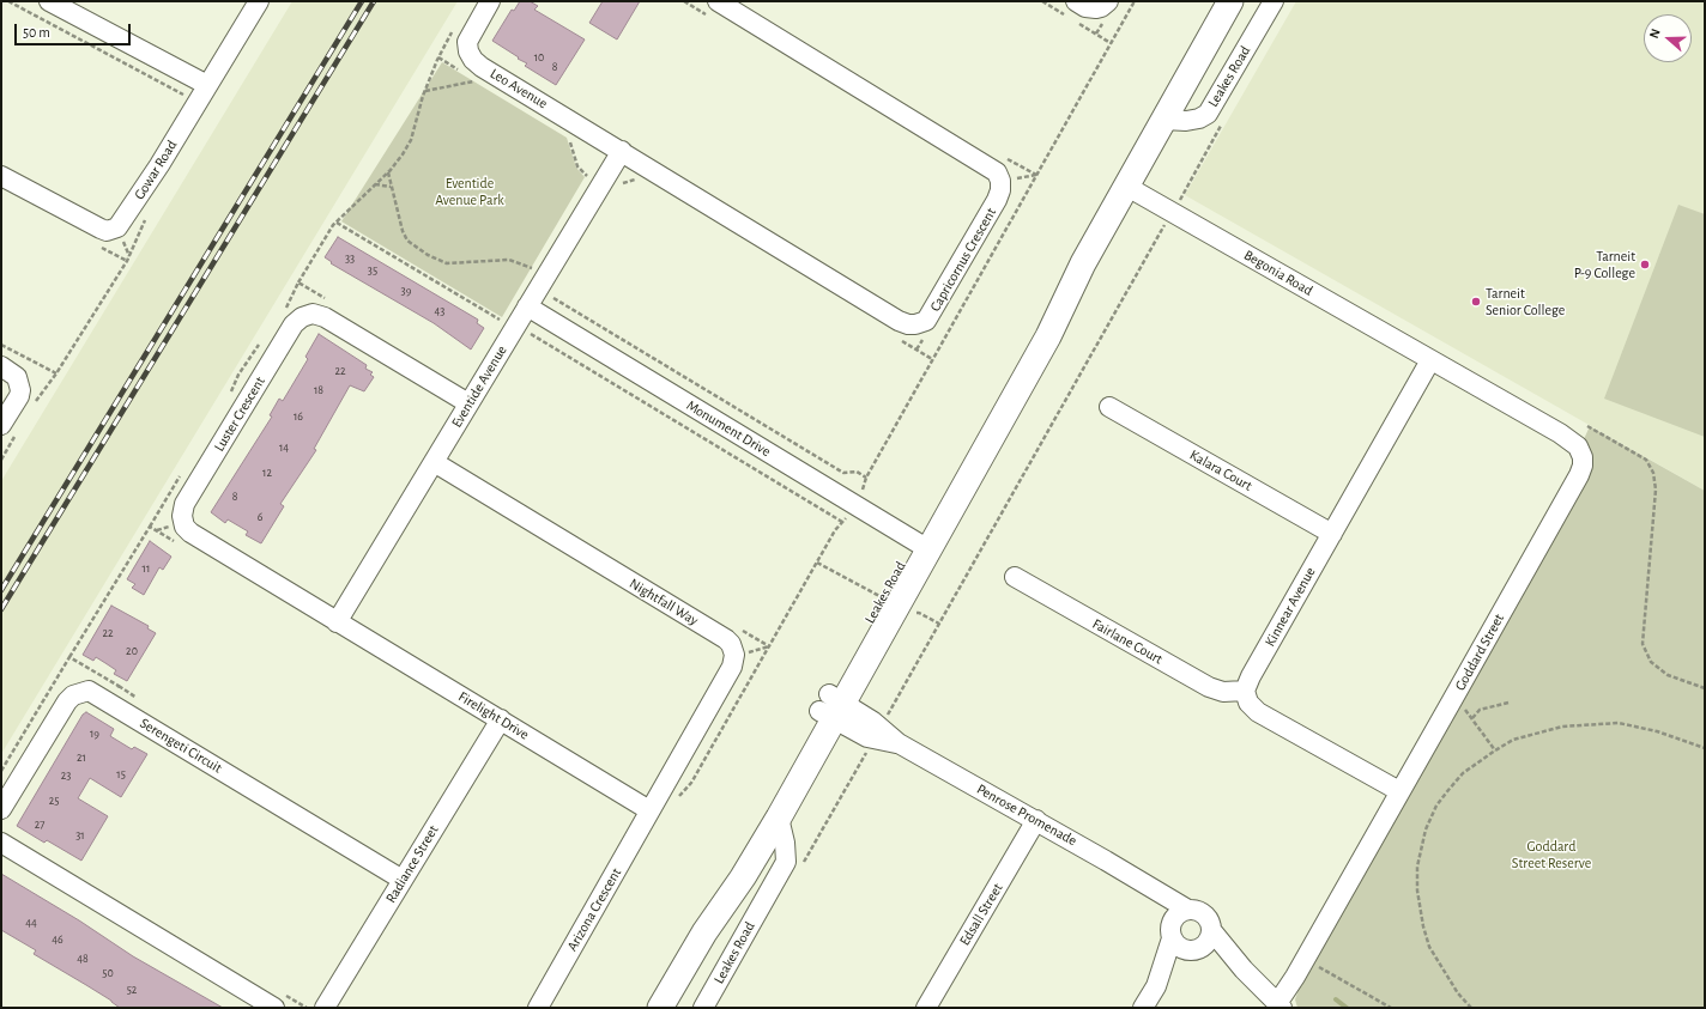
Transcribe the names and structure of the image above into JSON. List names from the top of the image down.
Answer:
{
  "streets": {
    "main road": ["Leakes Road"],
    "street": [
      "Leo Avenue",
      "Gowar Road",
      "Capricornus Crescent",
      "Begonia Road",
      "Eventide Avenue",
      "Luster Crescent",
      "Monument Drive",
      "Kalara Court",
      "Nightfall Way",
      "Kinnear Avenue",
      "Fairlane Court",
      "Goddard Street",
      "Firelight Drive",
      "Serengeti Circuit",
      "Penrose Promenade",
      "Radiance Street",
      "Arizona Crescent",
      "Edsall Street"
    ]
  },
  "crossings": [
    ["Leakes Road", "Begonia Road"],
    ["Leakes Road", "Monument Drive"],
    ["Leakes Road", "Penrose Promenade"],
    ["Leo Avenue", "Capricornus Crescent"],
    ["Leo Avenue", "Eventide Avenue"],
    ["Capricornus Crescent", "Eventide Avenue"],
    ["Begonia Road", "Kinnear Avenue"],
    ["Begonia Road", "Goddard Street"],
    ["Eventide Avenue", "Luster Crescent"],
    ["Eventide Avenue", "Monument Drive"],
    ["Eventide Avenue", "Nightfall Way"],
    ["Eventide Avenue", "Firelight Drive"],
    ["Luster Crescent", "Firelight Drive"],
    ["Kalara Court", "Kinnear Avenue"],
    ["Nightfall Way", "Firelight Drive"],
    ["Nightfall Way", "Arizona Crescent"],
    ["Kinnear Avenue", "Fairlane Court"],
    ["Kinnear Avenue", "Goddard Street"],
    ["Firelight Drive", "Radiance Street"],
    ["Firelight Drive", "Arizona Crescent"],
    ["Serengeti Circuit", "Radiance Street"],
    ["Penrose Promenade", "Edsall Street"]
  ],
  "parks": ["Eventide Avenue Park", "Goddard Street Reserve"],
  "places": ["Tarneit P-9 College", "Tarneit Senior College"],
  "house_numbers": [
    "10",
    "8",
    "33",
    "35",
    "39",
    "43",
    "22",
    "18",
    "16",
    "14",
    "12",
    "8",
    "6",
    "11",
    "22",
    "20",
    "19",
    "21",
    "15",
    "23",
    "25",
    "27",
    "31",
    "44",
    "46",
    "48",
    "50",
    "52"
  ],
  "scale_bar": "50 m",
  "north": "left"
}
